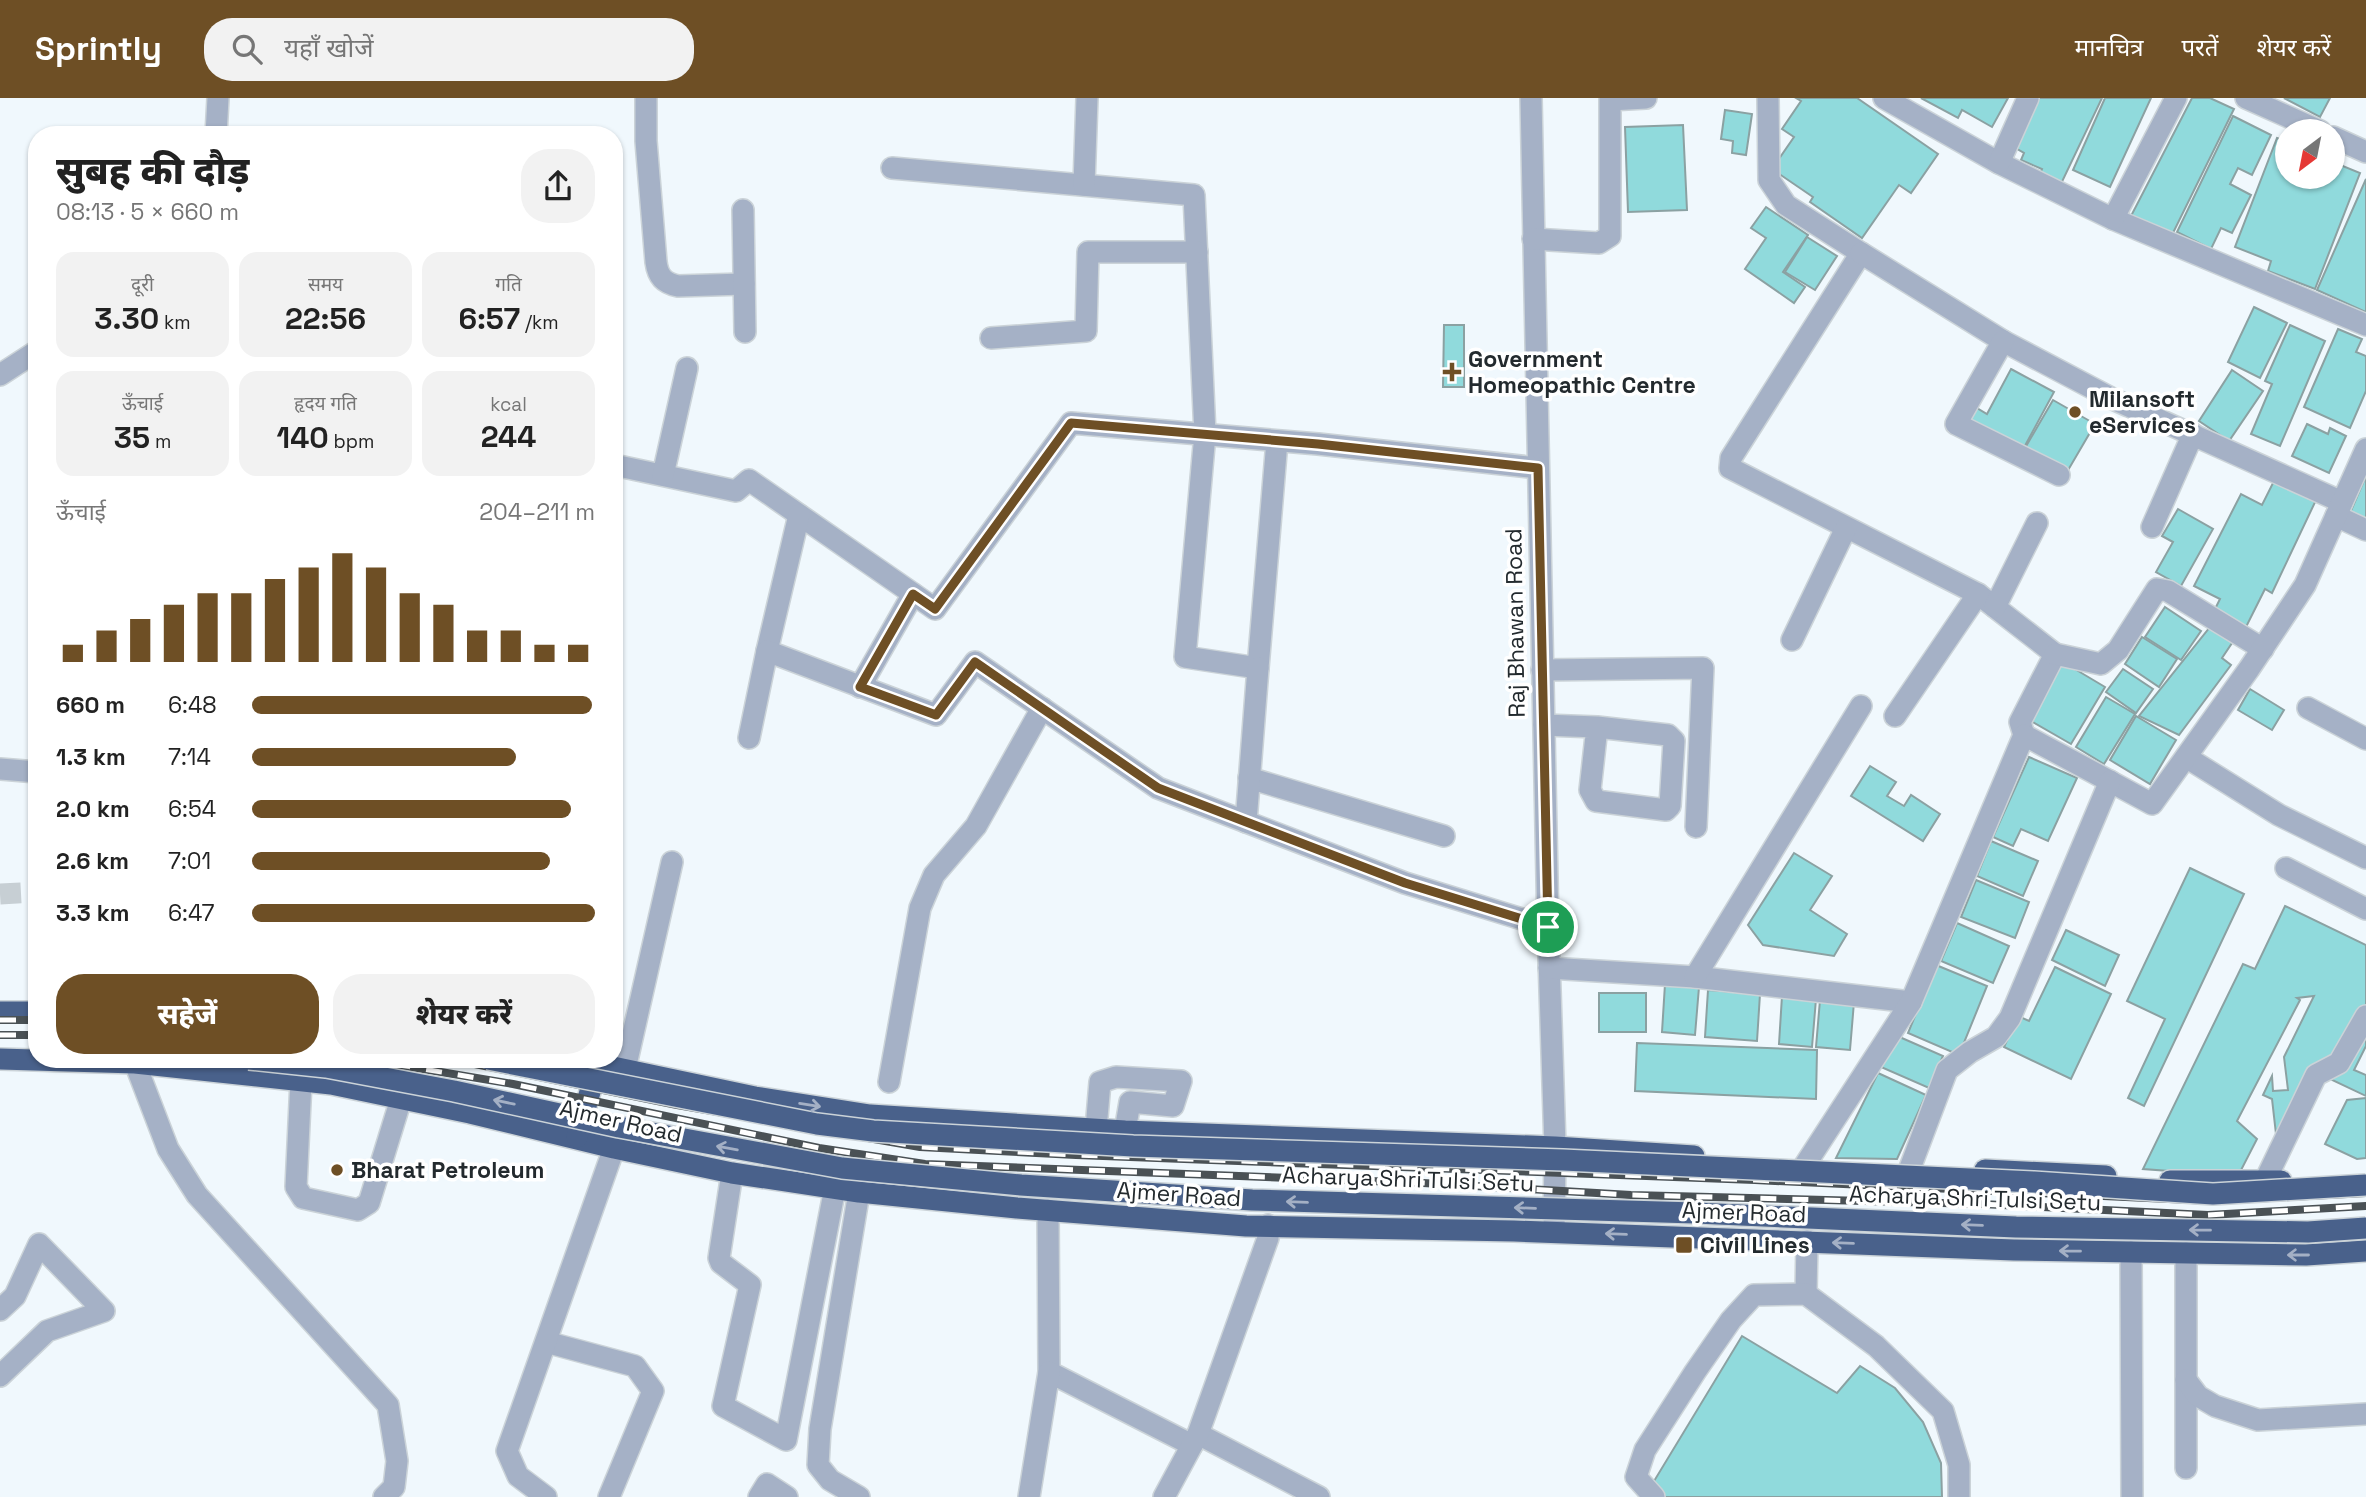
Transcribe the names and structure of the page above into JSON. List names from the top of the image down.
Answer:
{
  "streets": {
    "highway": ["Ajmer Road", "Acharya Shri Tulsi Setu"],
    "street": ["Raj Bhawan Road"]
  },
  "crossings": [
    ["Raj Bhawan Road", "Ajmer Road"]
  ],
  "places": {
    "health": ["Government Homeopathic Centre"],
    "other": ["Milansoft eServices", "Bharat Petroleum"],
    "transit": ["Civil Lines"]
  },
  "north": "bottom left",
  "page": {
    "header": "Sprintly",
    "search": "यहाँ खोजें",
    "nav": ["मानचित्र", "परतें", "शेयर करें"],
    "heading": ["सुबह की दौड़", "08:13 · 5 × 660 m"],
    "stats": [
      ["दूरी", "3.30 km"],
      ["समय", "22:56"],
      ["गति", "6:57 /km"],
      ["ऊँचाई", "35 m"],
      ["हृदय गति", "140 bpm"],
      ["kcal", "244"]
    ],
    "chart": ["ऊँचाई", "204–211 m"],
    "list": [
      {
        "name": "660 m",
        "note": "6:48"
      },
      {
        "name": "1.3 km",
        "note": "7:14"
      },
      {
        "name": "2.0 km",
        "note": "6:54"
      },
      {
        "name": "2.6 km",
        "note": "7:01"
      },
      {
        "name": "3.3 km",
        "note": "6:47"
      }
    ],
    "buttons": ["सहेजें", "शेयर करें"]
  }
}
